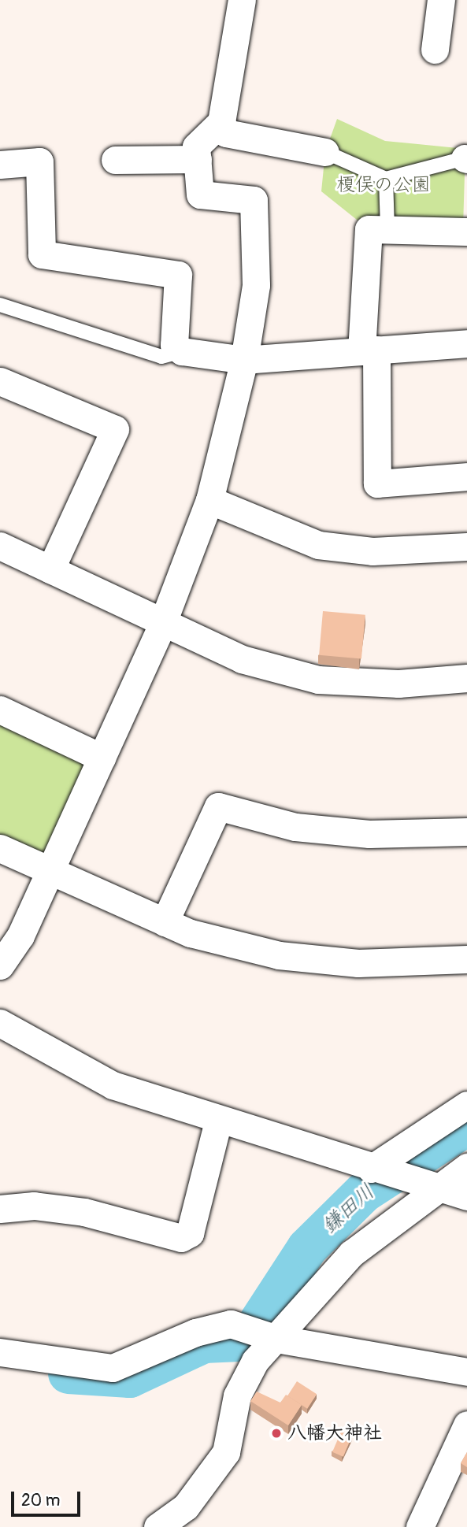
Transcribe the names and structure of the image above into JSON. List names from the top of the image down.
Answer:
{
  "water": ["鎌田川"],
  "parks": ["榎俣の公園"],
  "places": ["八幡大神社"],
  "scale_bar": "20 m"
}
